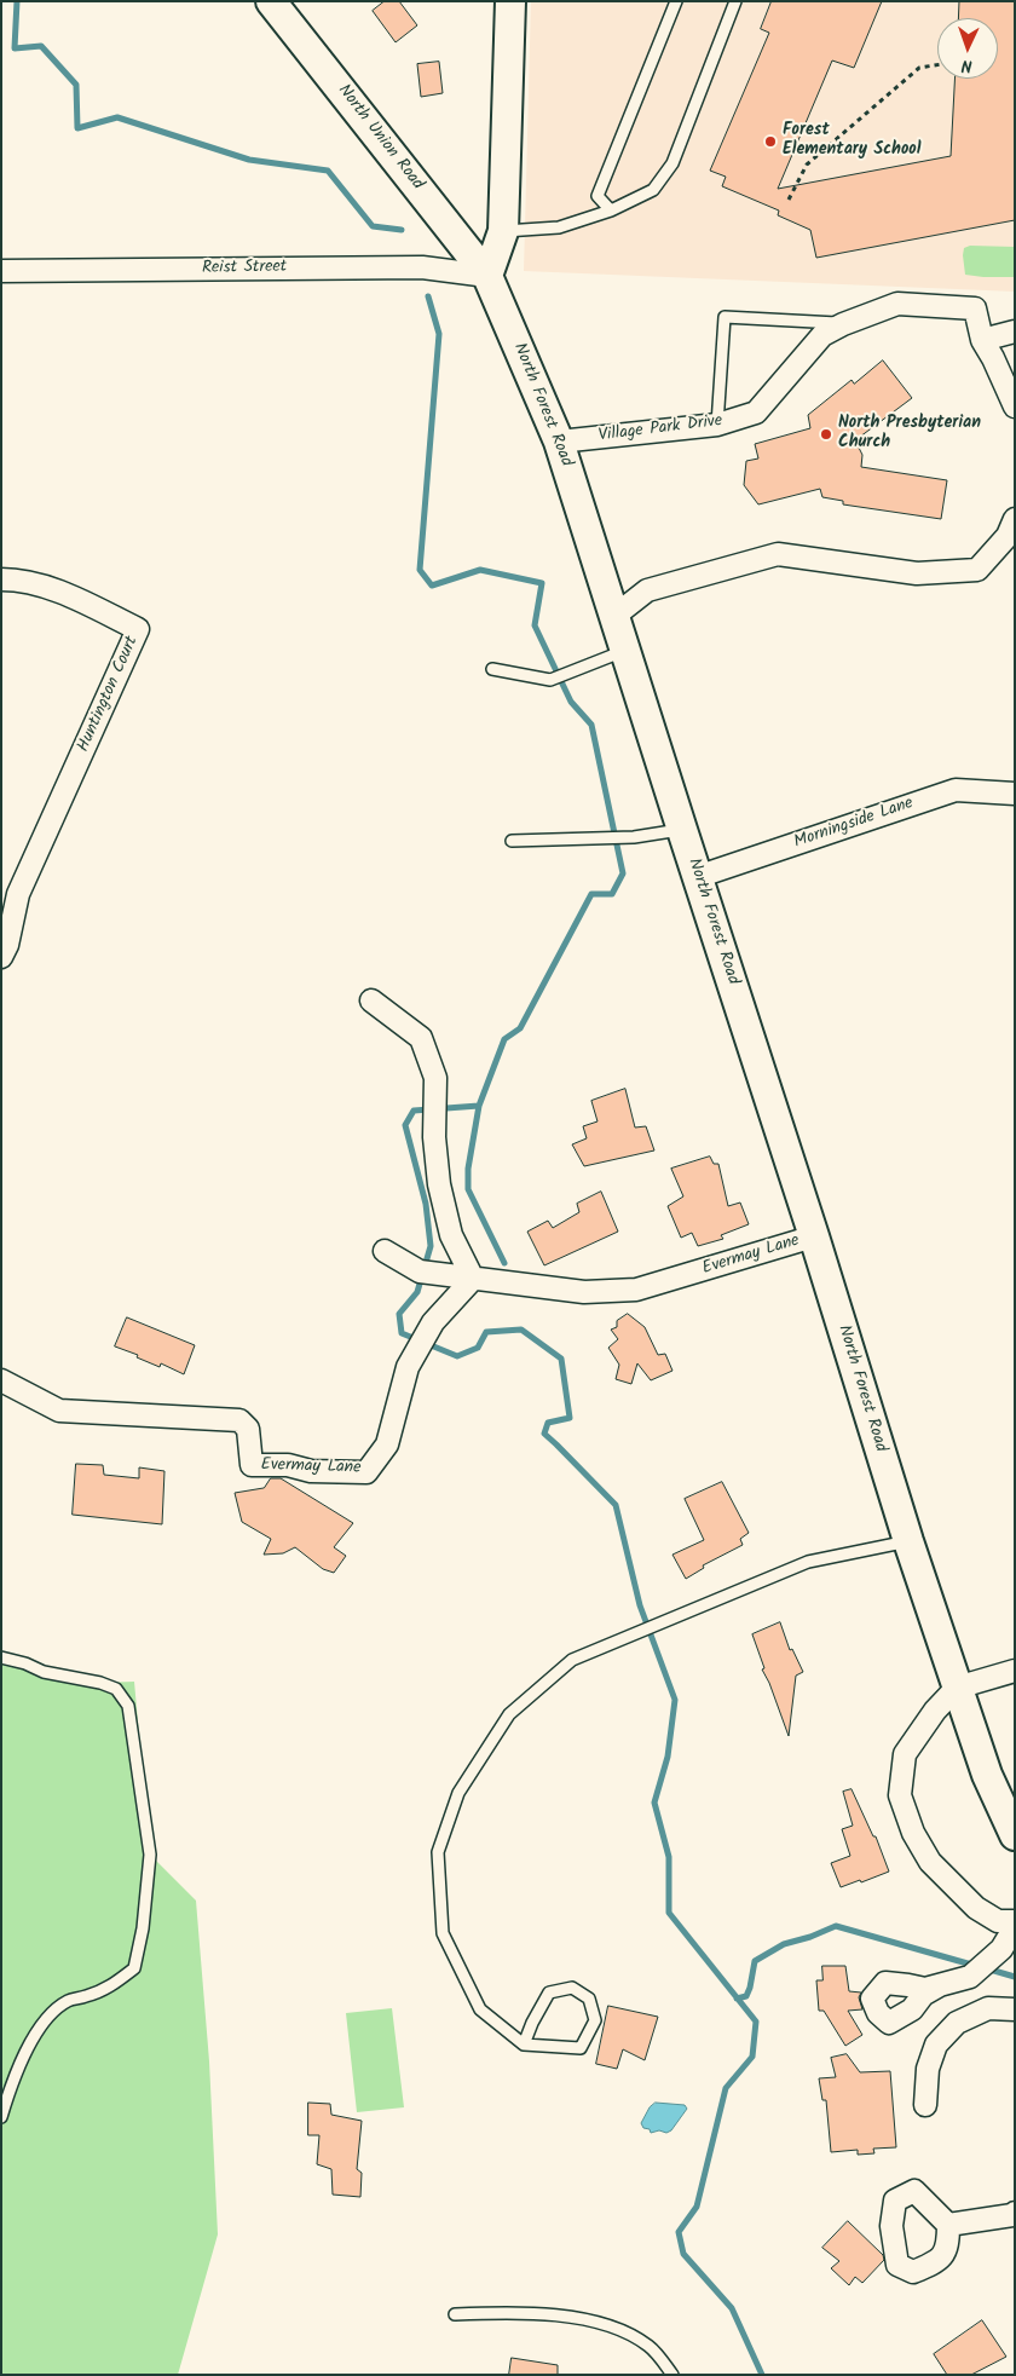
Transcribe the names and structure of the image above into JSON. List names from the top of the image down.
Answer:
{
  "streets": {
    "main road": ["North Union Road", "North Forest Road"],
    "street": [
      "Reist Street",
      "Village Park Drive",
      "Huntington Court",
      "Morningside Lane",
      "Evermay Lane"
    ]
  },
  "crossings": [
    ["North Union Road", "Reist Street"],
    ["North Union Road", "North Forest Road"],
    ["Reist Street", "North Forest Road"],
    ["North Forest Road", "Village Park Drive"],
    ["North Forest Road", "Morningside Lane"],
    ["North Forest Road", "Evermay Lane"]
  ],
  "places": ["Forest Elementary School", "North Presbyterian Church"],
  "north": "bottom"
}
